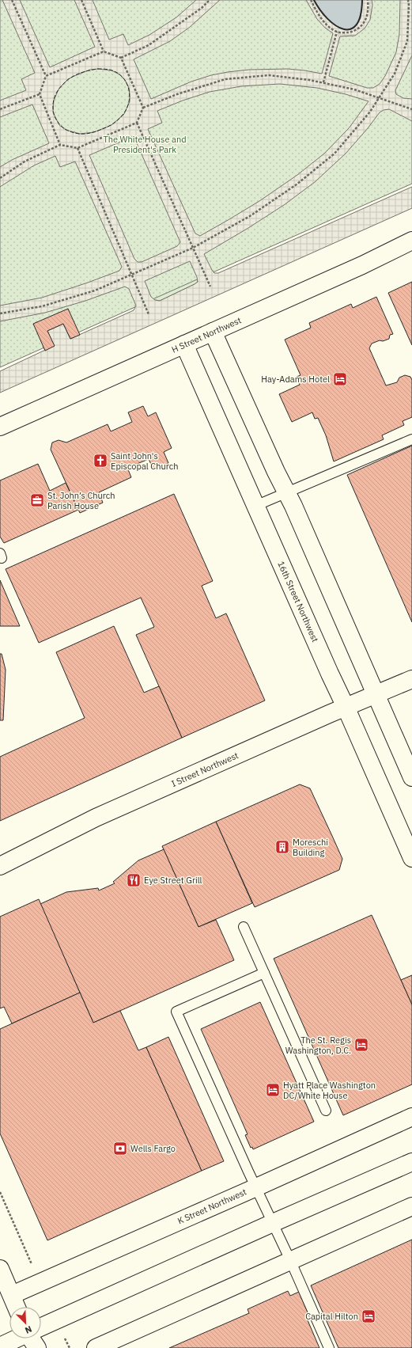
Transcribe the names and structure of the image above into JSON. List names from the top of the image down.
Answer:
{
  "streets": {
    "main road": [
      "H Street Northwest",
      "16th Street Northwest",
      "I Street Northwest",
      "K Street Northwest"
    ]
  },
  "crossings": [
    ["H Street Northwest", "16th Street Northwest"],
    ["16th Street Northwest", "I Street Northwest"]
  ],
  "parks": ["The White House and President's Park"],
  "places": {
    "hotel": [
      "Hay-Adams Hotel",
      "The St. Regis Washington, D.C.",
      "Hyatt Place Washington DC/White House",
      "Capital Hilton"
    ],
    "church": ["Saint John's Episcopal Church"],
    "office": ["St. John’s Church Parish House"],
    "building": ["Moreschi Building"],
    "restaurant": ["Eye Street Grill"],
    "bank": ["Wells Fargo"]
  },
  "north": "bottom right"
}
